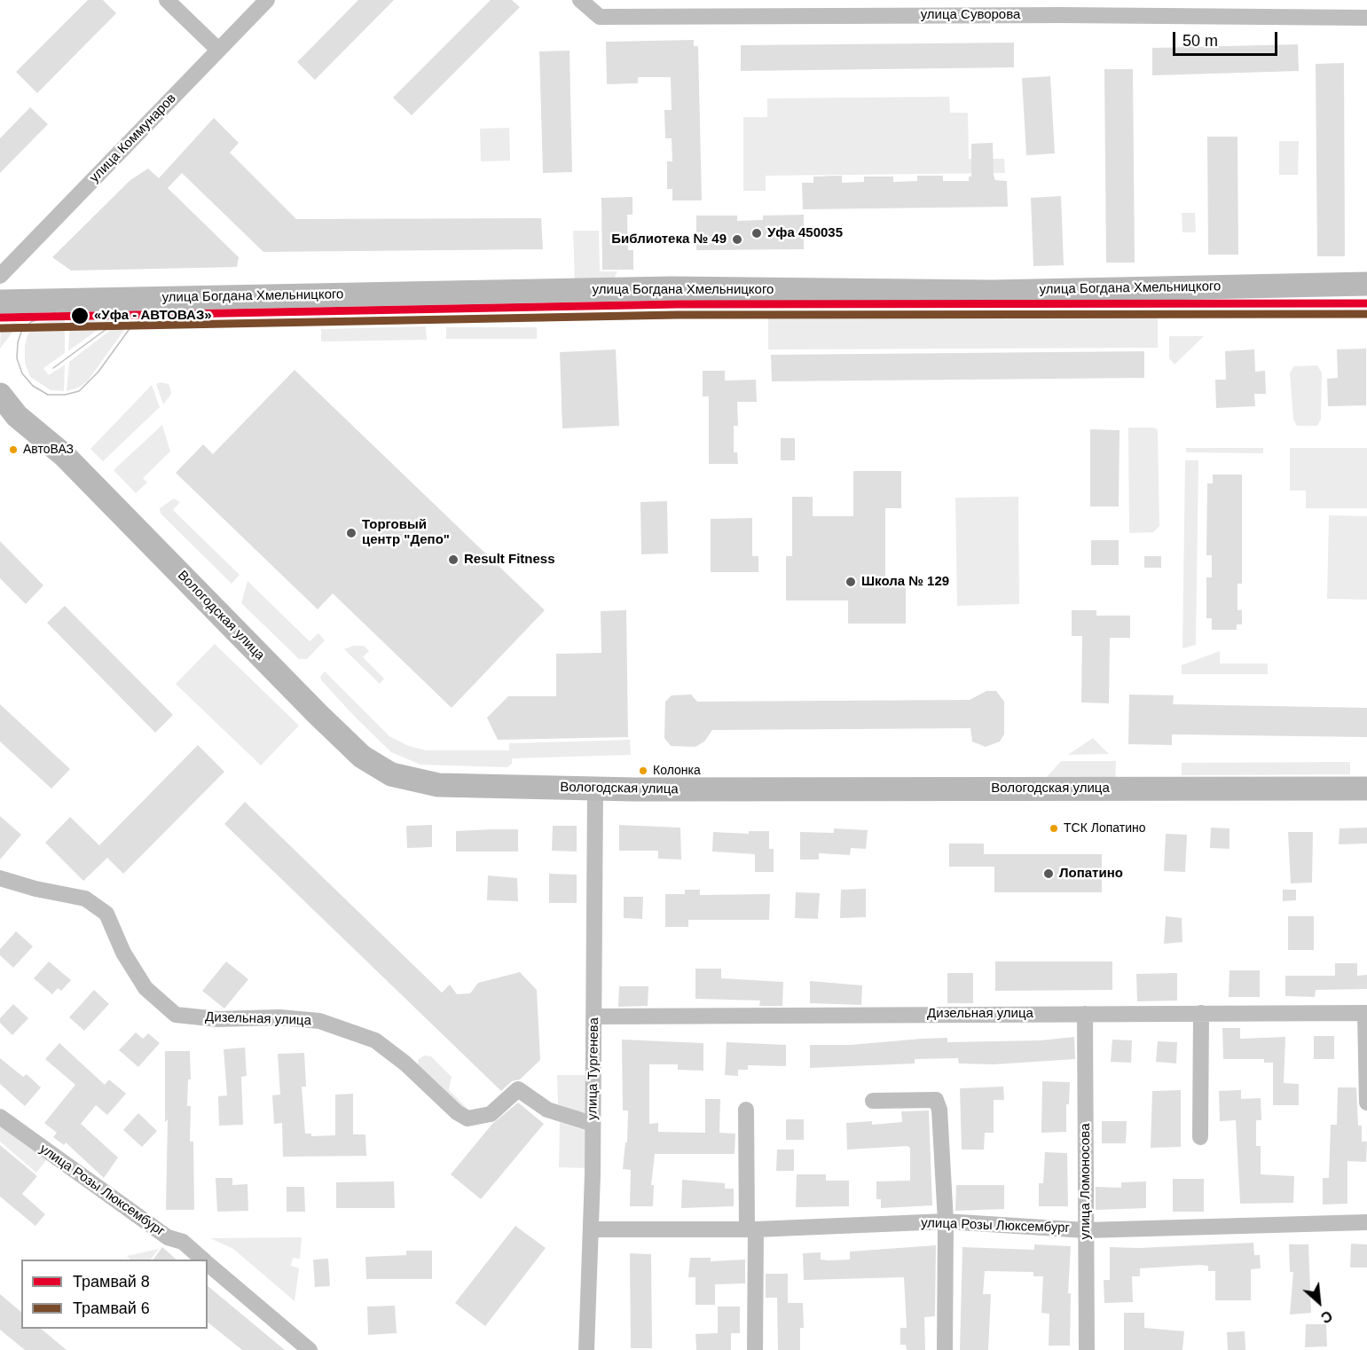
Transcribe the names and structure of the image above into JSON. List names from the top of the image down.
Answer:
{
  "streets": {
    "main road": ["улица Богдана Хмельницкого", "Вологодская улица"],
    "street": [
      "улица Суворова",
      "улица Коммунаров",
      "Дизельная улица",
      "улица Тургенева",
      "улица Ломоносова",
      "улица Розы Люксембург"
    ]
  },
  "crossings": [
    ["Вологодская улица", "улица Тургенева"],
    ["Дизельная улица", "улица Тургенева"],
    ["Дизельная улица", "улица Ломоносова"],
    ["улица Тургенева", "улица Розы Люксембург"],
    ["улица Ломоносова", "улица Розы Люксембург"]
  ],
  "places": [
    "Уфа 450035",
    "Библиотека № 49",
    "«Уфа - АВТОВАЗ»",
    "АвтоВАЗ",
    "Торговый центр \"Депо\"",
    "Result Fitness",
    "Школа № 129",
    "Колонка",
    "ТСК Лопатино",
    "Лопатино"
  ],
  "lines": ["tram line 8", "tram line 6"],
  "legend": ["Трамвай 8", "Трамвай 6"],
  "scale_bar": "50 m",
  "north": "bottom right"
}
